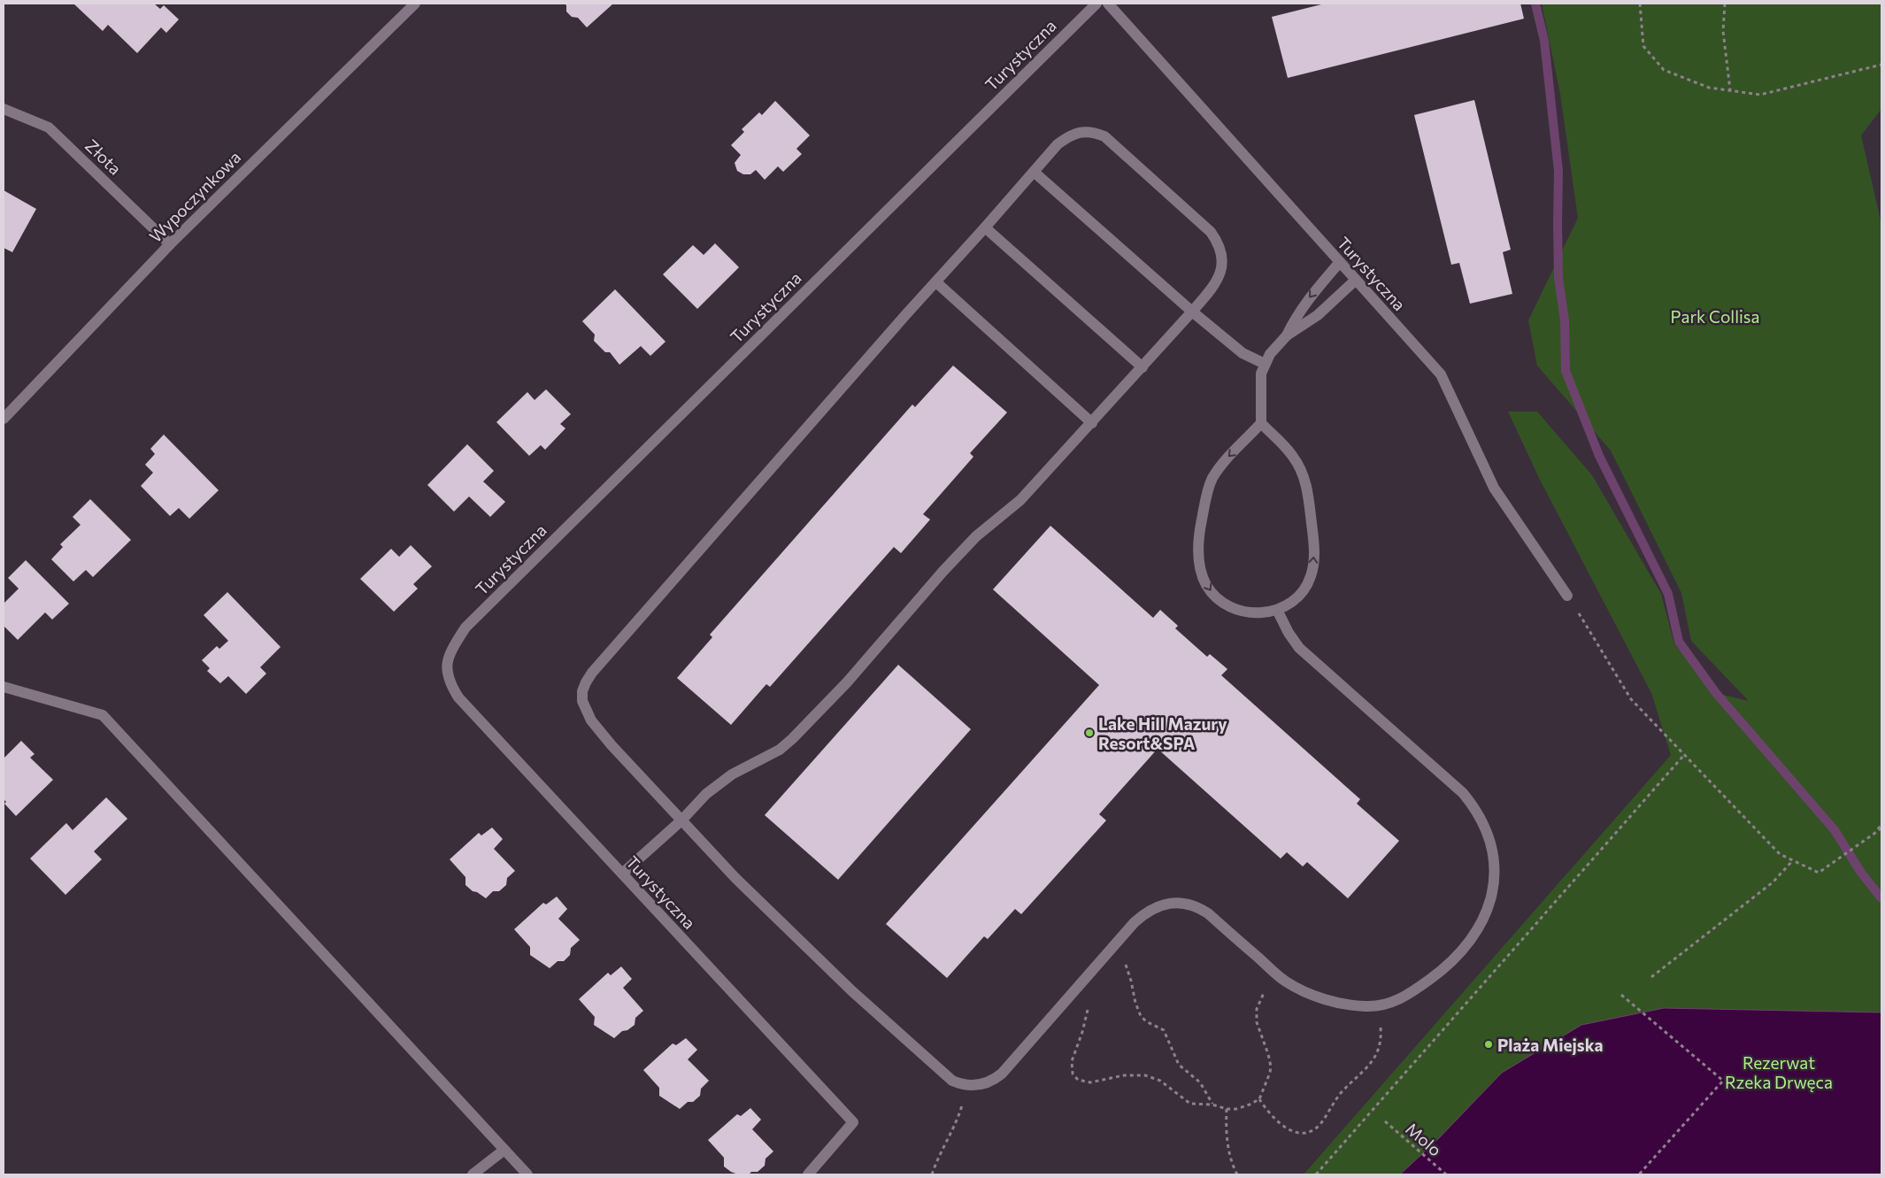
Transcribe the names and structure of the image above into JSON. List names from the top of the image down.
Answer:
{
  "streets": {
    "street": ["Turystyczna", "Złota", "Wypoczynkowa"],
    "path": ["Molo"]
  },
  "crossings": [
    ["Złota", "Wypoczynkowa"]
  ],
  "parks": ["Park Collisa", "Rezerwat Rzeka Drwęca"],
  "places": ["Lake Hill Mazury Resort&SPA", "Plaża Miejska"]
}
